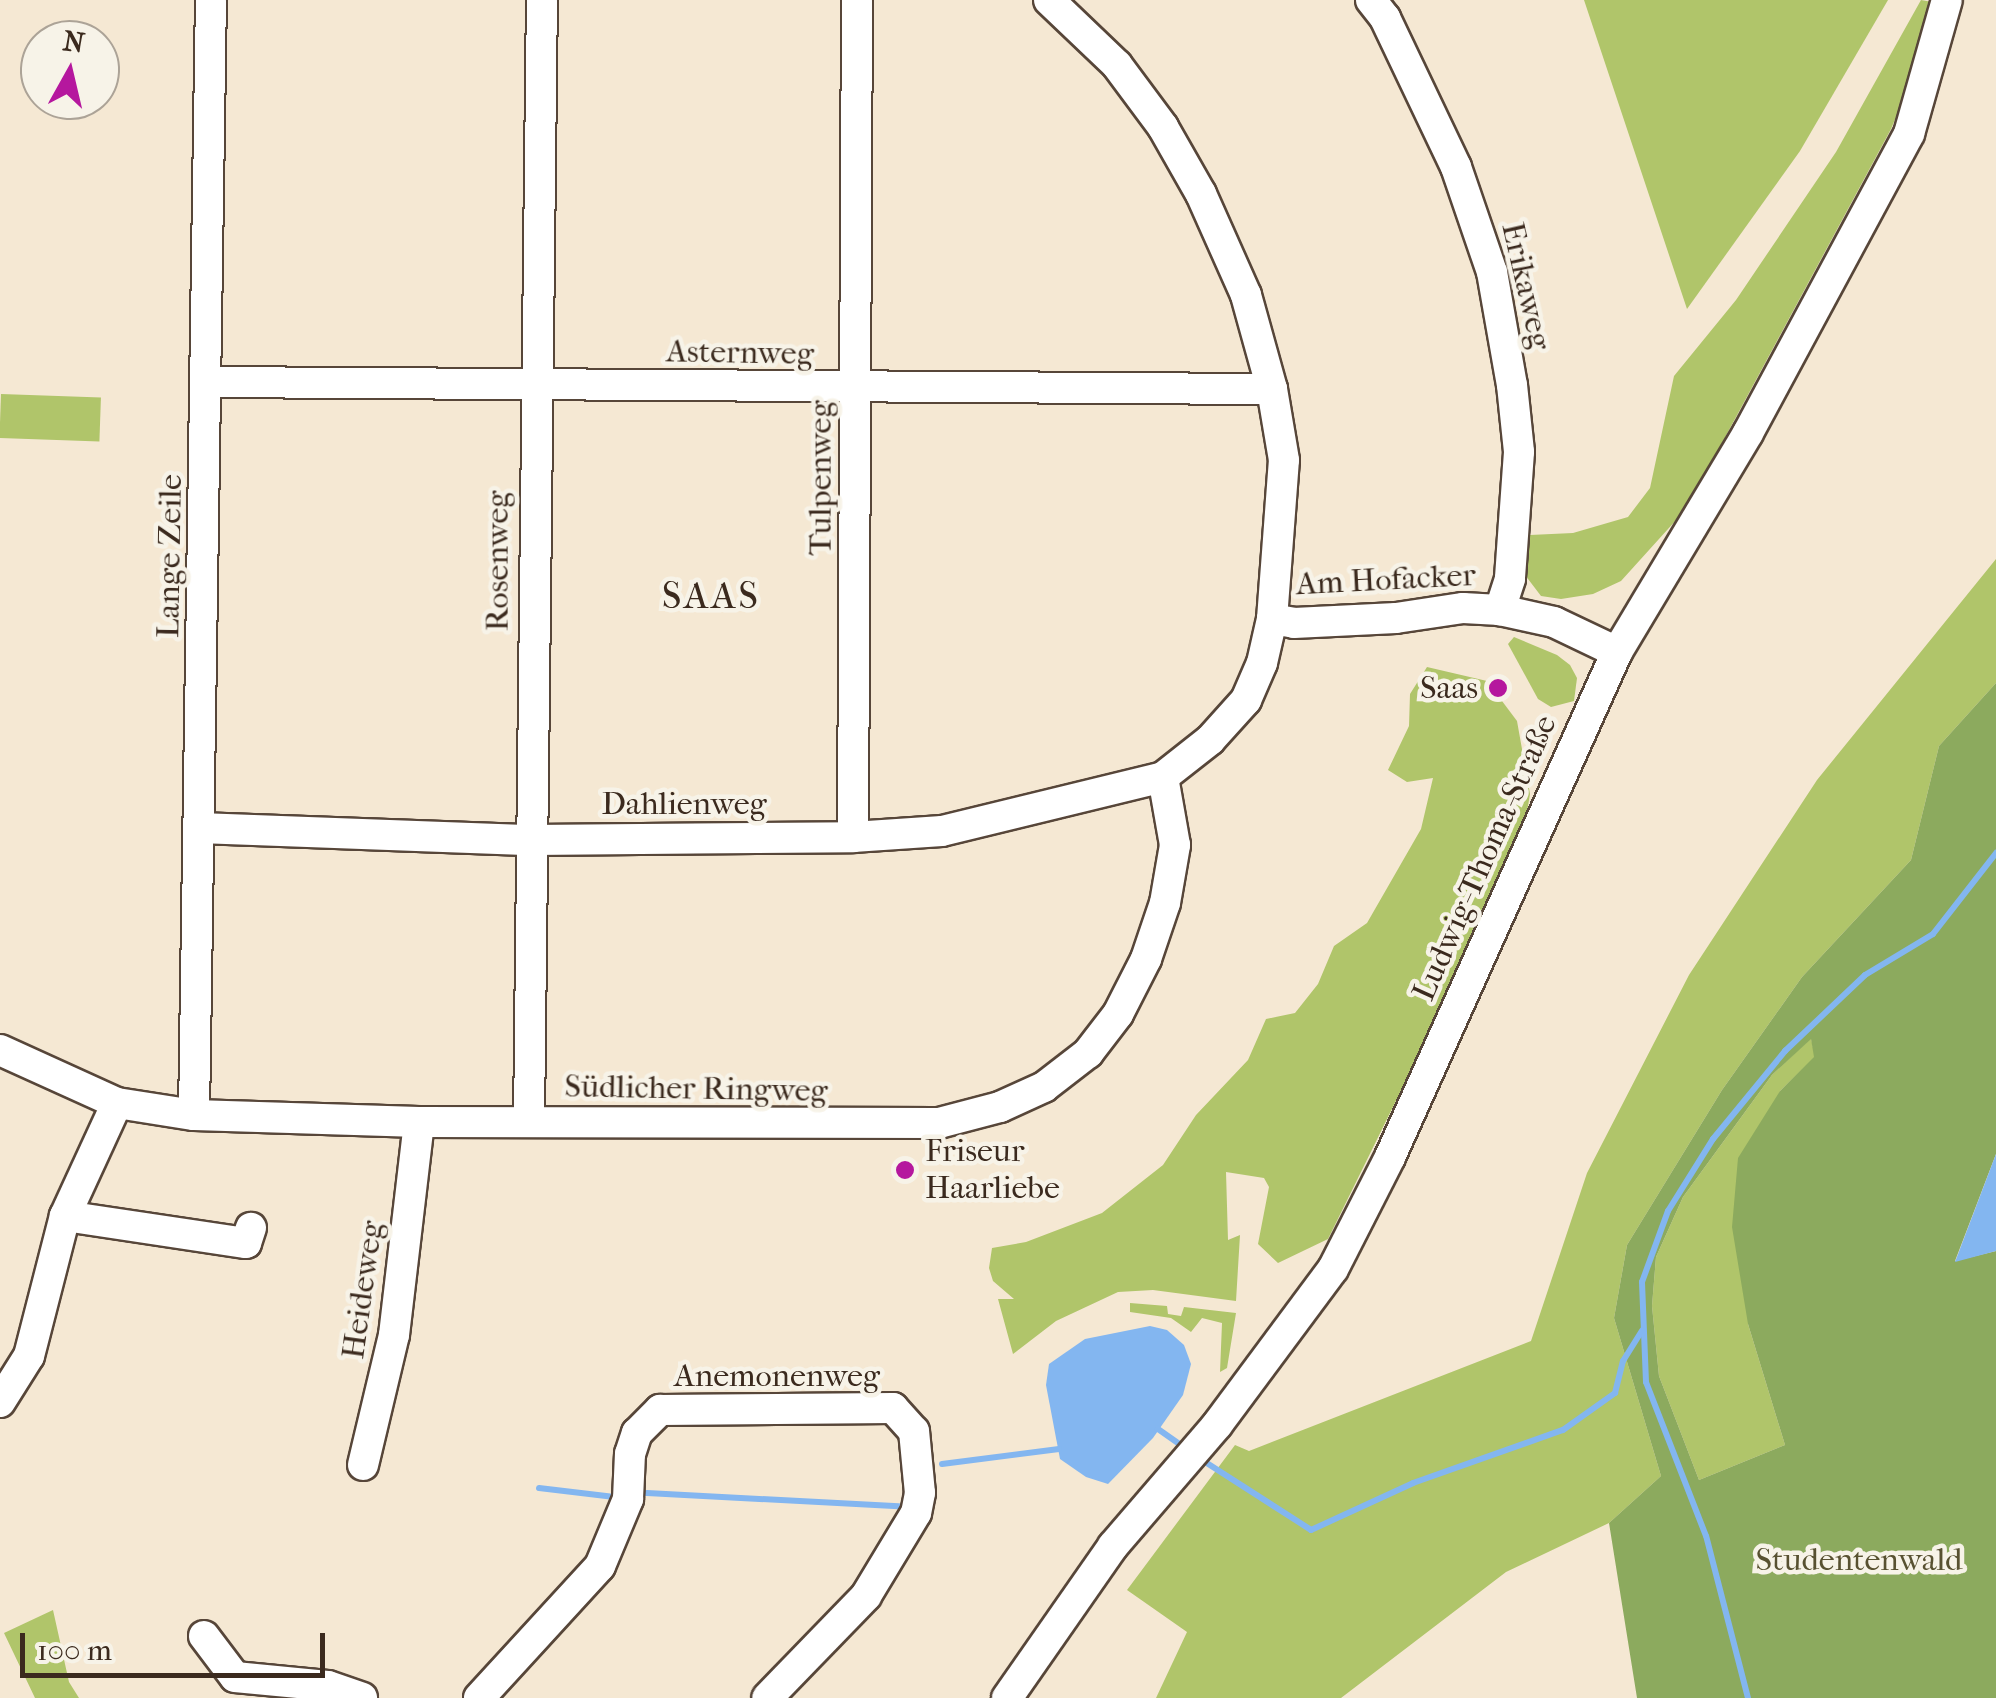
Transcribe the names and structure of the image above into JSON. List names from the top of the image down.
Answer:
{
  "streets": {
    "street": [
      "Erikaweg",
      "Asternweg",
      "Tulpenweg",
      "Lange Zeile",
      "Rosenweg",
      "Am Hofacker",
      "Dahlienweg",
      "Ludwig-Thoma-Straße",
      "Südlicher Ringweg",
      "Heideweg",
      "Anemonenweg"
    ]
  },
  "crossings": [
    ["Erikaweg", "Am Hofacker"],
    ["Asternweg", "Tulpenweg"],
    ["Asternweg", "Lange Zeile"],
    ["Asternweg", "Rosenweg"],
    ["Tulpenweg", "Dahlienweg"],
    ["Lange Zeile", "Dahlienweg"],
    ["Lange Zeile", "Südlicher Ringweg"],
    ["Rosenweg", "Dahlienweg"],
    ["Rosenweg", "Südlicher Ringweg"],
    ["Am Hofacker", "Ludwig-Thoma-Straße"],
    ["Dahlienweg", "Südlicher Ringweg"],
    ["Südlicher Ringweg", "Heideweg"]
  ],
  "districts": ["SAAS"],
  "parks": ["Studentenwald"],
  "places": ["Saas", "Friseur Haarliebe"],
  "scale_bar": "100 m",
  "north": "top"
}
